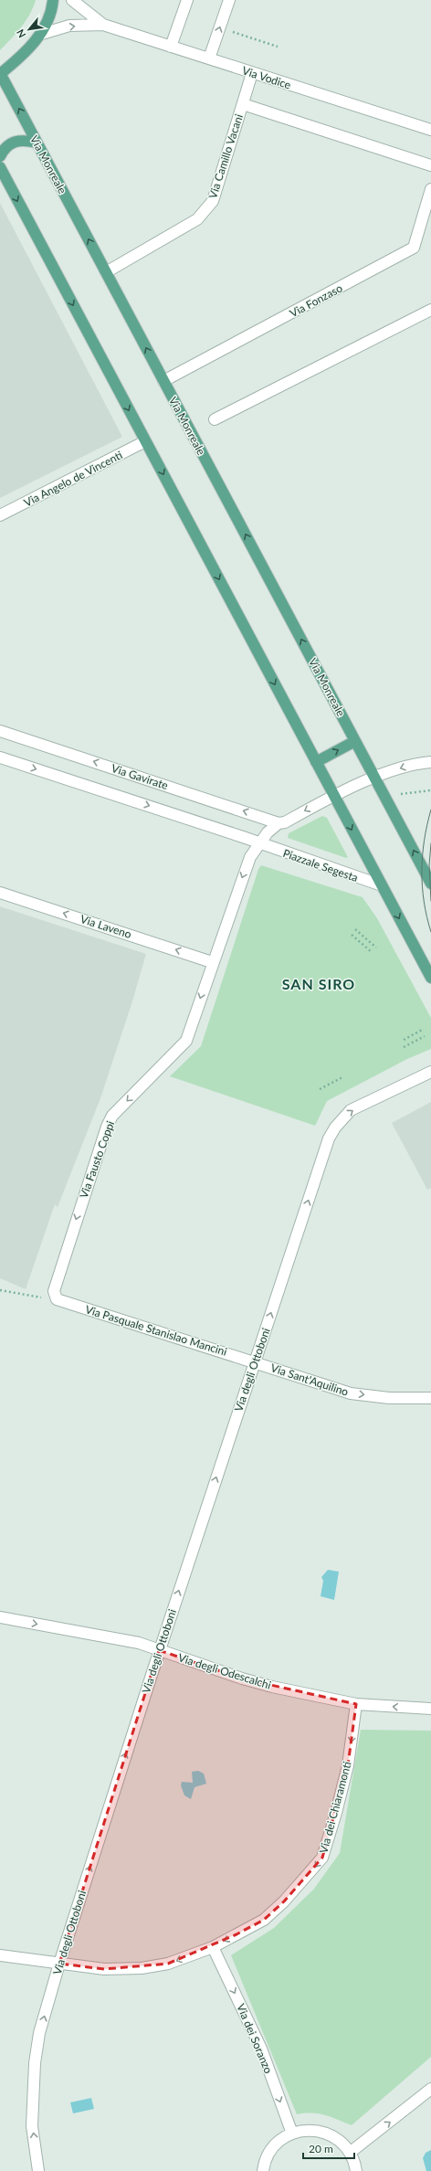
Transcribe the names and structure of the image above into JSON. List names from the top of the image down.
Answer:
{
  "streets": {
    "main road": ["Via Monreale", "Piazzale Segesta"],
    "street": [
      "Via Vodice",
      "Via Camillo Vacani",
      "Via Fonzaso",
      "Via Angelo de Vincenti",
      "Via Gavirate",
      "Via Laveno",
      "Via Fausto Coppi",
      "Via Pasquale Stanislao Mancini",
      "Via degli Ottoboni",
      "Via Sant'Aquilino",
      "Via degli Odescalchi",
      "Via dei Chiaramonti",
      "Via dei Soranzo"
    ]
  },
  "crossings": [
    ["Via Vodice", "Via Camillo Vacani"],
    ["Via Camillo Vacani", "Via Monreale"],
    ["Via Monreale", "Via Fonzaso"],
    ["Via Laveno", "Via Fausto Coppi"],
    ["Via Fausto Coppi", "Via Pasquale Stanislao Mancini"],
    ["Via Pasquale Stanislao Mancini", "Via degli Ottoboni"],
    ["Via Pasquale Stanislao Mancini", "Via Sant'Aquilino"],
    ["Via degli Ottoboni", "Via Sant'Aquilino"],
    ["Via degli Ottoboni", "Via degli Odescalchi"],
    ["Via degli Ottoboni", "Via dei Chiaramonti"],
    ["Via degli Odescalchi", "Via dei Chiaramonti"],
    ["Via dei Chiaramonti", "Via dei Soranzo"]
  ],
  "one_way": [
    "Piazzale Segesta",
    "Via Laveno",
    "Via Fausto Coppi",
    "Via degli Ottoboni",
    "Via Sant'Aquilino",
    "Via dei Chiaramonti",
    "Via dei Soranzo"
  ],
  "districts": ["SAN SIRO"],
  "scale_bar": "20 m",
  "north": "bottom left"
}
